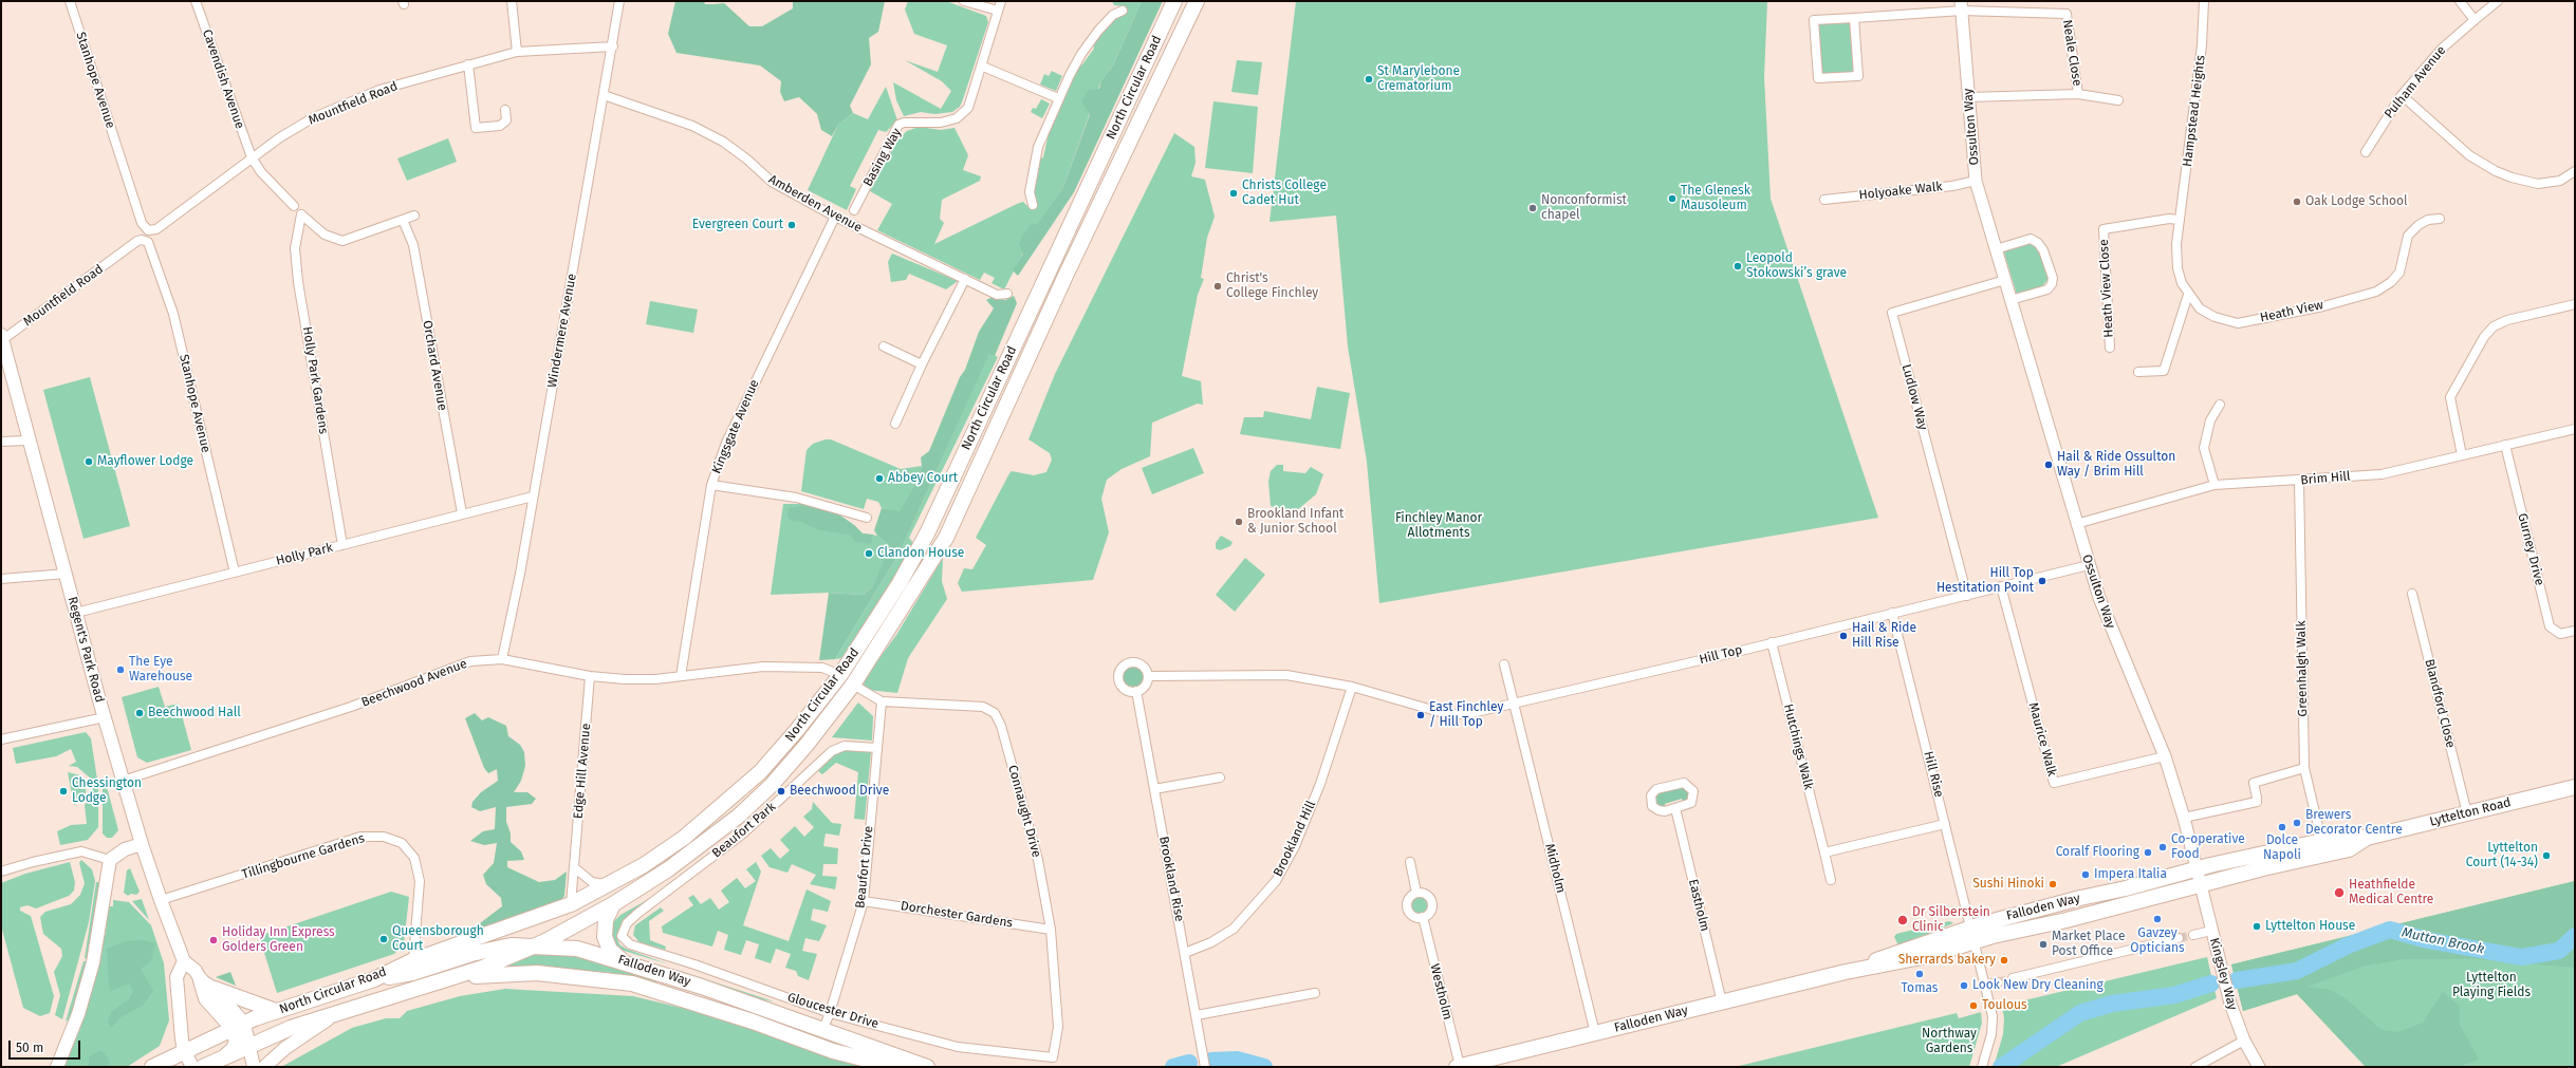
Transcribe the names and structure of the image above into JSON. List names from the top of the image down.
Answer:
{
  "streets": {
    "highway": ["North Circular Road", "Lyttelton Road", "Falloden Way"],
    "main road": ["Regent's Park Road"],
    "street": [
      "Neale Close",
      "Cavendish Avenue",
      "Stanhope Avenue",
      "Pulham Avenue",
      "Mountfield Road",
      "Hampstead Heights",
      "Ossulton Way",
      "Basing Way",
      "Holyoake Walk",
      "Amberden Avenue",
      "Heath View Close",
      "Heath View",
      "Windermere Avenue",
      "Orchard Avenue",
      "Holly Park Gardens",
      "Ludlow Way",
      "Kingsgate Avenue",
      "Brim Hill",
      "Gurney Drive",
      "Holly Park",
      "Hill Top",
      "Greenhalgh Walk",
      "Beechwood Avenue",
      "Blandford Close",
      "Maurice Walk",
      "Hutchings Walk",
      "Edge Hill Avenue",
      "Hill Rise",
      "Connaught Drive",
      "Beaufort Park",
      "Brookland Hill",
      "Tillingbourne Gardens",
      "Beaufort Drive",
      "Midholm",
      "Brookland Rise",
      "Eastholm",
      "Dorchester Gardens",
      "Kingsley Way",
      "Westholm",
      "Gloucester Drive"
    ]
  },
  "crossings": [
    ["Neale Close", "Ossulton Way"],
    ["Cavendish Avenue", "Mountfield Road"],
    ["Stanhope Avenue", "Mountfield Road"],
    ["Stanhope Avenue", "Holly Park"],
    ["North Circular Road", "Regent's Park Road"],
    ["North Circular Road", "Beechwood Avenue"],
    ["North Circular Road", "Edge Hill Avenue"],
    ["North Circular Road", "Connaught Drive"],
    ["North Circular Road", "Tillingbourne Gardens"],
    ["North Circular Road", "Falloden Way"],
    ["Mountfield Road", "Windermere Avenue"],
    ["Mountfield Road", "Regent's Park Road"],
    ["Hampstead Heights", "Heath View Close"],
    ["Hampstead Heights", "Heath View"],
    ["Ossulton Way", "Holyoake Walk"],
    ["Ossulton Way", "Ludlow Way"],
    ["Ossulton Way", "Brim Hill"],
    ["Ossulton Way", "Hill Top"],
    ["Ossulton Way", "Maurice Walk"],
    ["Ossulton Way", "Lyttelton Road"],
    ["Ossulton Way", "Falloden Way"],
    ["Ossulton Way", "Kingsley Way"],
    ["Amberden Avenue", "Windermere Avenue"],
    ["Amberden Avenue", "Kingsgate Avenue"],
    ["Heath View Close", "Heath View"],
    ["Windermere Avenue", "Holly Park"],
    ["Windermere Avenue", "Beechwood Avenue"],
    ["Orchard Avenue", "Holly Park Gardens"],
    ["Orchard Avenue", "Holly Park"],
    ["Holly Park Gardens", "Holly Park"],
    ["Ludlow Way", "Hill Top"],
    ["Kingsgate Avenue", "Beechwood Avenue"],
    ["Brim Hill", "Gurney Drive"],
    ["Brim Hill", "Greenhalgh Walk"],
    ["Holly Park", "Regent's Park Road"],
    ["Regent's Park Road", "Beechwood Avenue"],
    ["Regent's Park Road", "Tillingbourne Gardens"],
    ["Hill Top", "Maurice Walk"],
    ["Hill Top", "Hutchings Walk"],
    ["Hill Top", "Hill Rise"],
    ["Hill Top", "Brookland Hill"],
    ["Hill Top", "Midholm"],
    ["Greenhalgh Walk", "Lyttelton Road"],
    ["Beechwood Avenue", "Edge Hill Avenue"],
    ["Blandford Close", "Lyttelton Road"],
    ["Hill Rise", "Falloden Way"],
    ["Connaught Drive", "Beaufort Drive"],
    ["Connaught Drive", "Dorchester Gardens"],
    ["Connaught Drive", "Gloucester Drive"],
    ["Lyttelton Road", "Falloden Way"],
    ["Lyttelton Road", "Kingsley Way"],
    ["Beaufort Park", "Beaufort Drive"],
    ["Beaufort Park", "Gloucester Drive"],
    ["Brookland Hill", "Brookland Rise"],
    ["Beaufort Drive", "Falloden Way"],
    ["Beaufort Drive", "Dorchester Gardens"],
    ["Beaufort Drive", "Gloucester Drive"],
    ["Midholm", "Falloden Way"],
    ["Eastholm", "Falloden Way"],
    ["Falloden Way", "Kingsley Way"],
    ["Falloden Way", "Westholm"]
  ],
  "water": ["Mutton Brook"],
  "parks": ["Finchley Manor Allotments", "Lyttelton Playing Fields", "Northway Gardens"],
  "places": [
    "St Marylebone Crematorium",
    "Christs College Cadet Hut",
    "The Glenesk Mausoleum",
    "Oak Lodge School",
    "Nonconformist chapel",
    "Evergreen Court",
    "Leopold Stokowski’s grave",
    "Christ's College Finchley",
    "Mayflower Lodge",
    "Hail & Ride Ossulton Way / Brim Hill",
    "Abbey Court",
    "Brookland Infant & Junior School",
    "Clandon House",
    "Hill Top Hestitation Point",
    "Hail & Ride Hill Rise",
    "The Eye Warehouse",
    "Beechwood Hall",
    "East Finchley / Hill Top",
    "Chessington Lodge",
    "Beechwood Drive",
    "Brewers Decorator Centre",
    "Dolce Napoli",
    "Co-operative Food",
    "Coralf Flooring",
    "Lyttelton Court (14-34)",
    "Impera Italia",
    "Sushi Hinoki",
    "Heathfielde Medical Centre",
    "Gavzey Opticians",
    "Dr Silberstein Clinic",
    "Lyttelton House",
    "Queensborough Court",
    "Holiday Inn Express Golders Green",
    "Market Place Post Office",
    "Sherrards bakery",
    "Tomas",
    "Look New Dry Cleaning",
    "Toulous"
  ],
  "scale_bar": "50 m"
}
